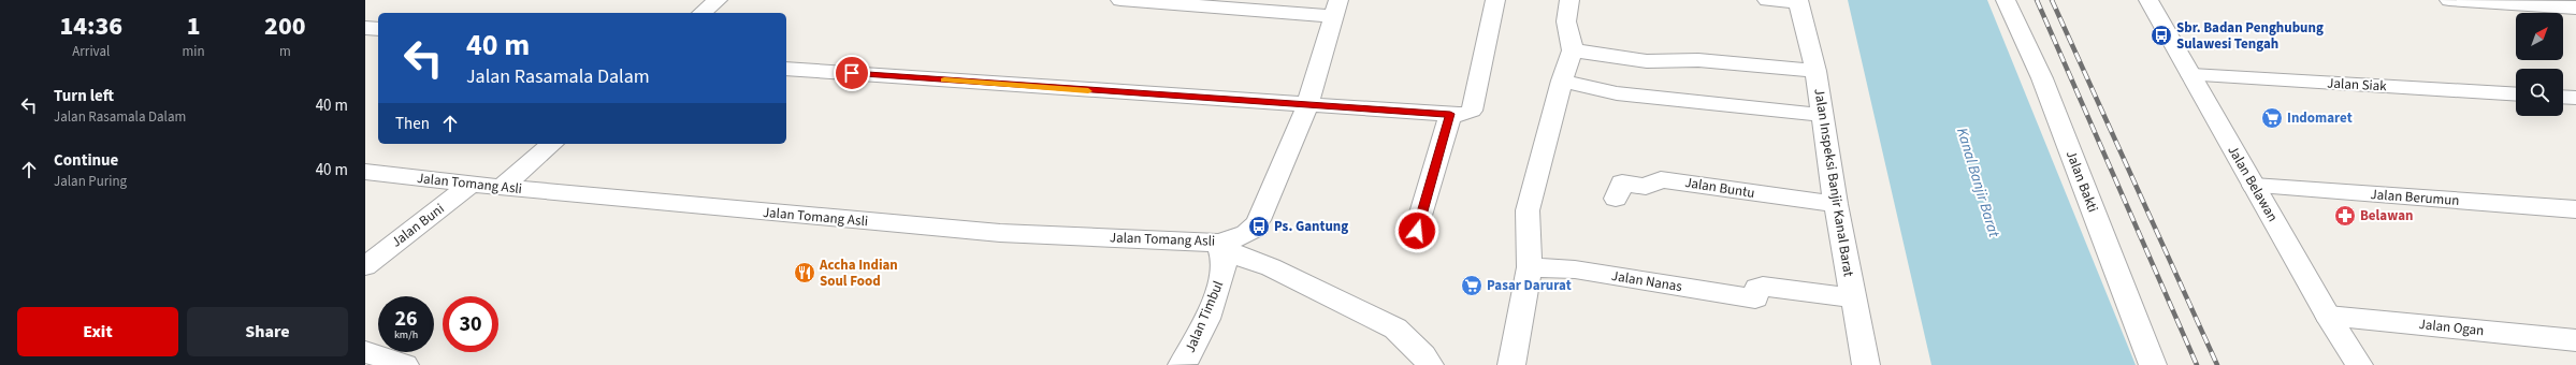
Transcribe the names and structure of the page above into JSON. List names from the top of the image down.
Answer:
{
  "streets": {
    "street": [
      "Jalan Siak",
      "Jalan Bakti",
      "Jalan Inspeksi Banjir Kanal Barat",
      "Jalan Tomang Asli",
      "Jalan Belawan",
      "Jalan Buntu",
      "Jalan Berumun",
      "Jalan Buni",
      "Jalan Nanas",
      "Jalan Timbul",
      "Jalan Ogan"
    ]
  },
  "crossings": [
    ["Jalan Siak", "Jalan Belawan"],
    ["Jalan Inspeksi Banjir Kanal Barat", "Jalan Buntu"],
    ["Jalan Inspeksi Banjir Kanal Barat", "Jalan Nanas"],
    ["Jalan Tomang Asli", "Jalan Buni"],
    ["Jalan Tomang Asli", "Jalan Timbul"],
    ["Jalan Belawan", "Jalan Berumun"],
    ["Jalan Belawan", "Jalan Ogan"]
  ],
  "water": ["Kanal Banjir Barat"],
  "places": {
    "bus stop": ["Sbr. Badan Penghubung Sulawesi Tengah", "Ps. Gantung"],
    "supermarket": ["Indomaret", "Pasar Darurat"],
    "pharmacy": ["Belawan"],
    "restaurant": ["Accha Indian Soul Food"]
  },
  "north": "top right",
  "page": {
    "eta": [
      "14:36",
      "Arrival",
      "1",
      "min",
      "200",
      "m"
    ],
    "turn": ["40 m", "Jalan Rasamala Dalam"],
    "list": [
      {
        "name": "Turn left",
        "note": "Jalan Rasamala Dalam",
        "value": "40 m"
      },
      {
        "name": "Continue",
        "note": "Jalan Puring",
        "value": "40 m"
      }
    ],
    "then": "Then",
    "speed": "26 km/h",
    "limit": "30",
    "buttons": ["Exit", "Share"]
  }
}
